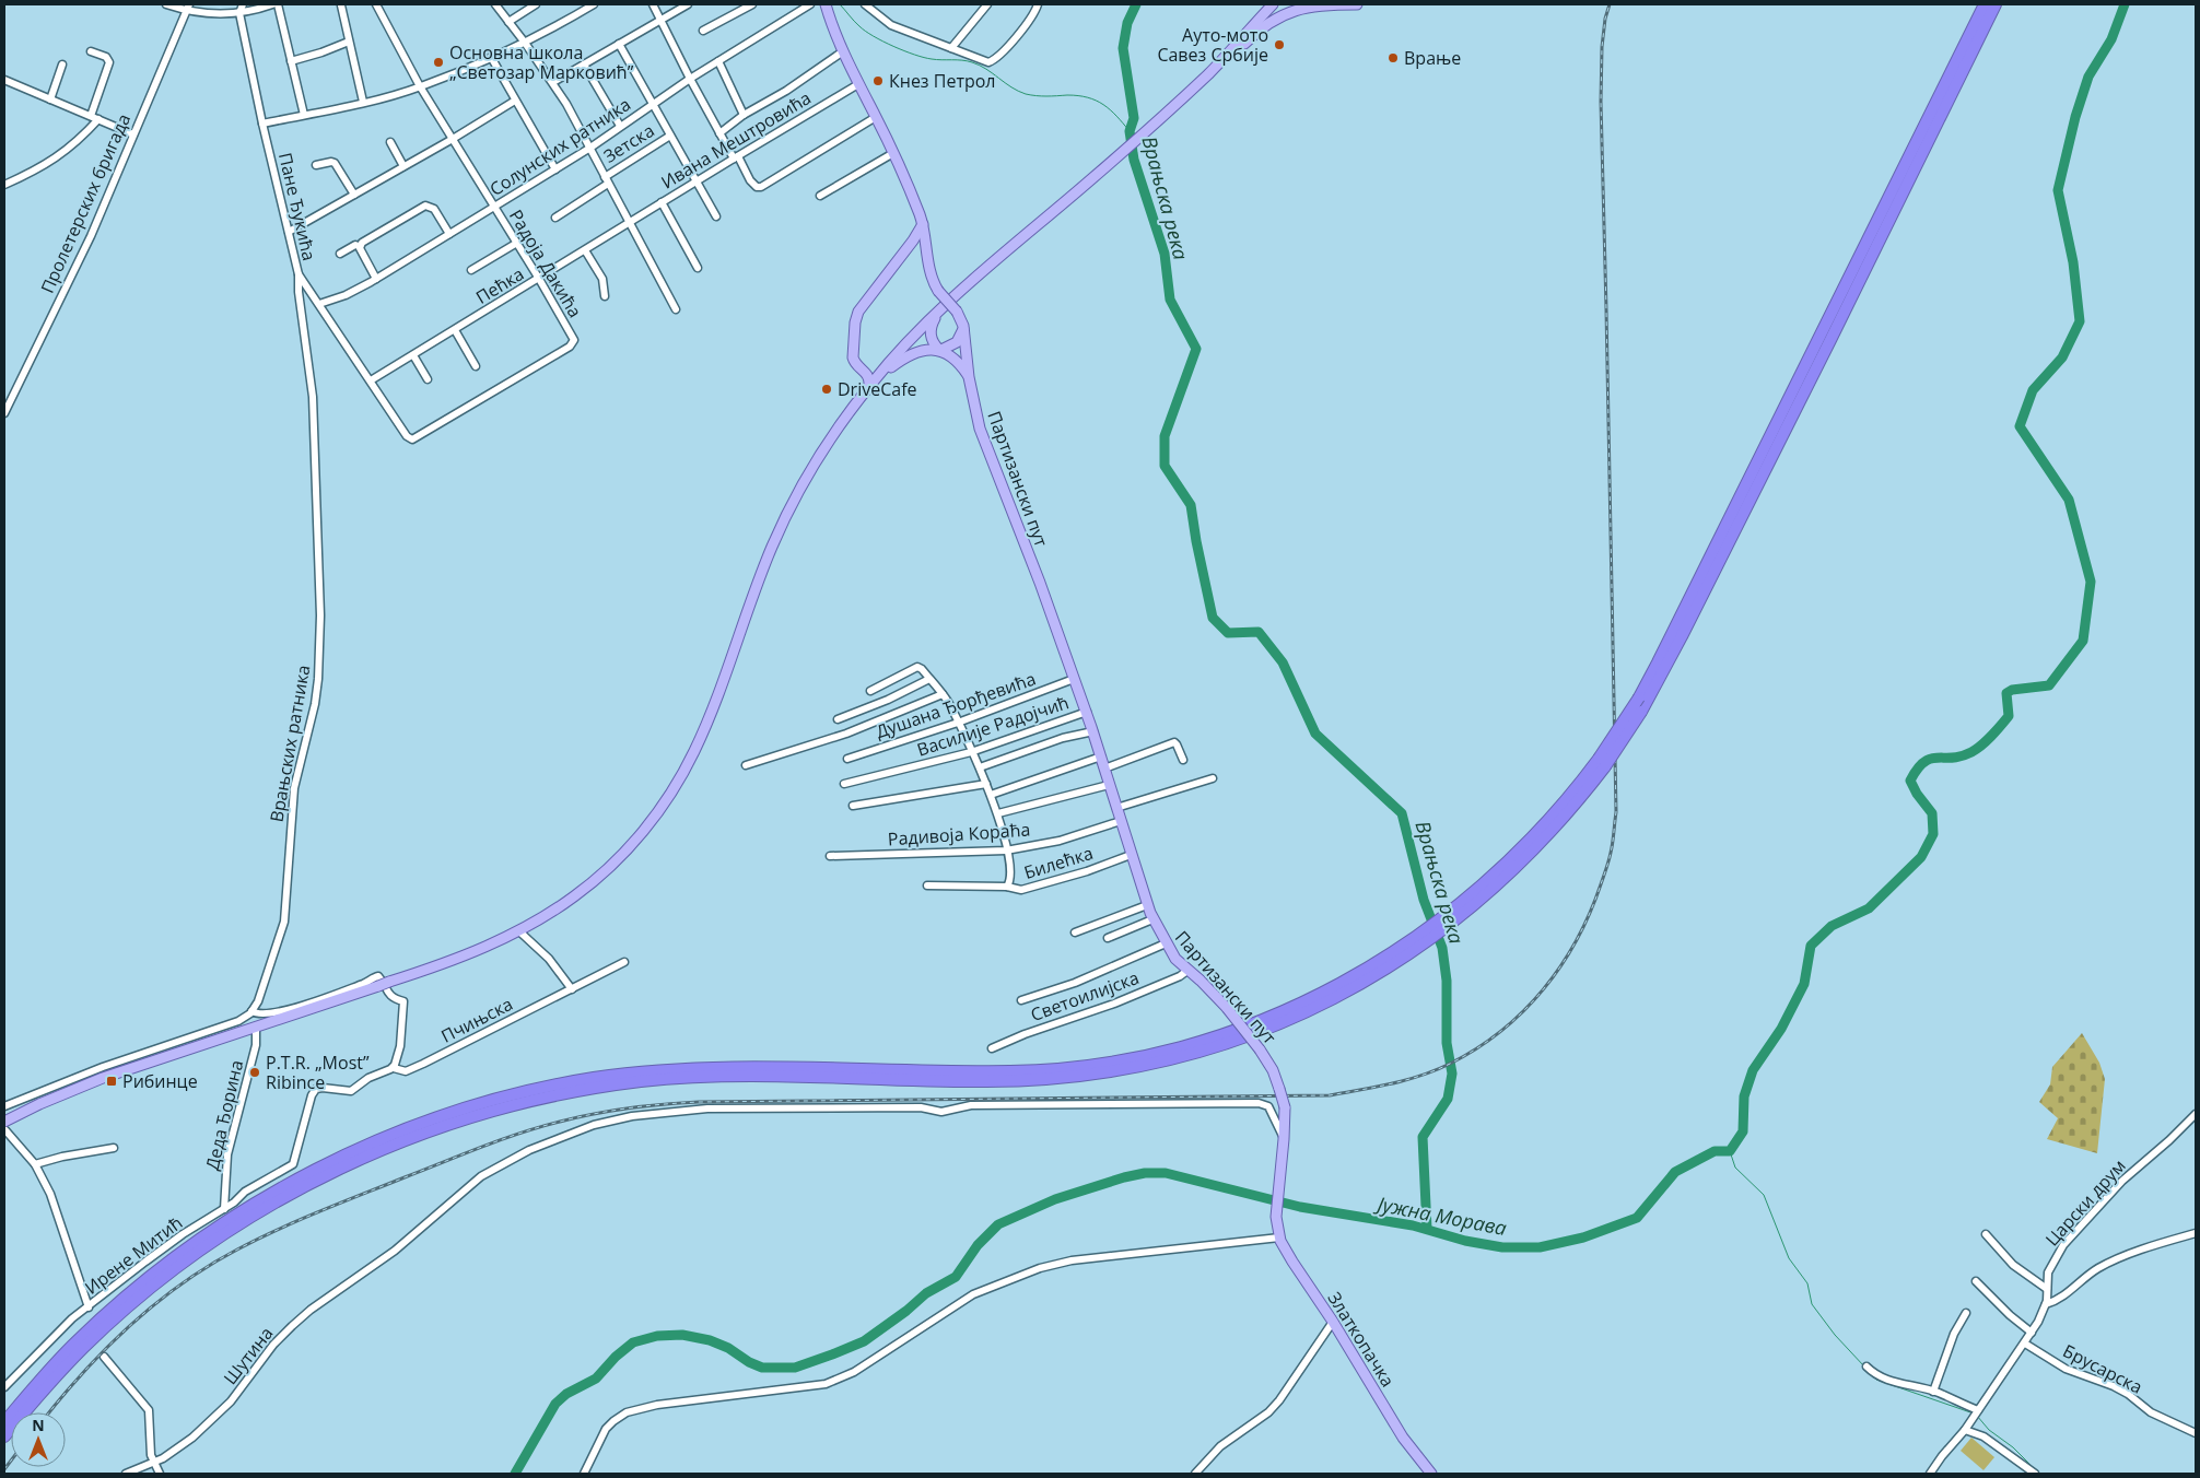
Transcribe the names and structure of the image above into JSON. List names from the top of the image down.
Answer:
{
  "streets": {
    "main road": ["Партизански пут", "Златкопачка"],
    "street": [
      "Ивана Мештровића",
      "Зетска",
      "Солунских ратника",
      "Пролетерских бригада",
      "Пане Ђукића",
      "Радоја Дакића",
      "Пећка",
      "Душана Ђорђевића",
      "Василије Радојчић",
      "Врањских ратника",
      "Радивоја Кораћа",
      "Билећка",
      "Светоилијска",
      "Пчињска",
      "Деда Ђорина",
      "Царски друм",
      "Ирене Митић",
      "Шутина",
      "Брусарска"
    ]
  },
  "crossings": [
    ["Ивана Мештровића", "Пећка"],
    ["Ивана Мештровића", "Партизански пут"],
    ["Солунских ратника", "Пане Ђукића"],
    ["Солунских ратника", "Радоја Дакића"],
    ["Солунских ратника", "Партизански пут"],
    ["Пане Ђукића", "Радоја Дакића"],
    ["Пане Ђукића", "Пећка"],
    ["Пане Ђукића", "Врањских ратника"],
    ["Радоја Дакића", "Пећка"],
    ["Партизански пут", "Душана Ђорђевића"],
    ["Партизански пут", "Василије Радојчић"],
    ["Партизански пут", "Радивоја Кораћа"],
    ["Партизански пут", "Билећка"],
    ["Партизански пут", "Светоилијска"],
    ["Партизански пут", "Златкопачка"],
    ["Партизански пут", "Шутина"],
    ["Пчињска", "Ирене Митић"],
    ["Деда Ђорина", "Ирене Митић"],
    ["Царски друм", "Брусарска"]
  ],
  "water": ["Врањска река", "Јужна Морава"],
  "places": {
    "other": [
      "Ауто-мото Савез Србије",
      "Врање",
      "Основна школа „Светозар Марковић”",
      "Кнез Петрол",
      "DriveCafe",
      "P.T.R. „Most” Ribince"
    ],
    "transit": ["Рибинце"]
  },
  "north": "top"
}
